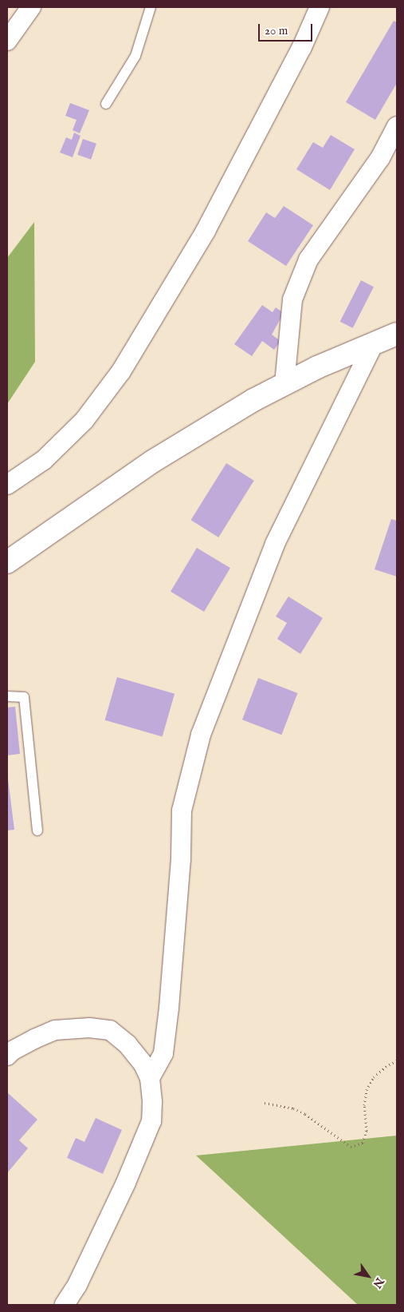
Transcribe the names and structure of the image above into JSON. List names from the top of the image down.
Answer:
{
  "scale_bar": "20 m",
  "north": "bottom right"
}
